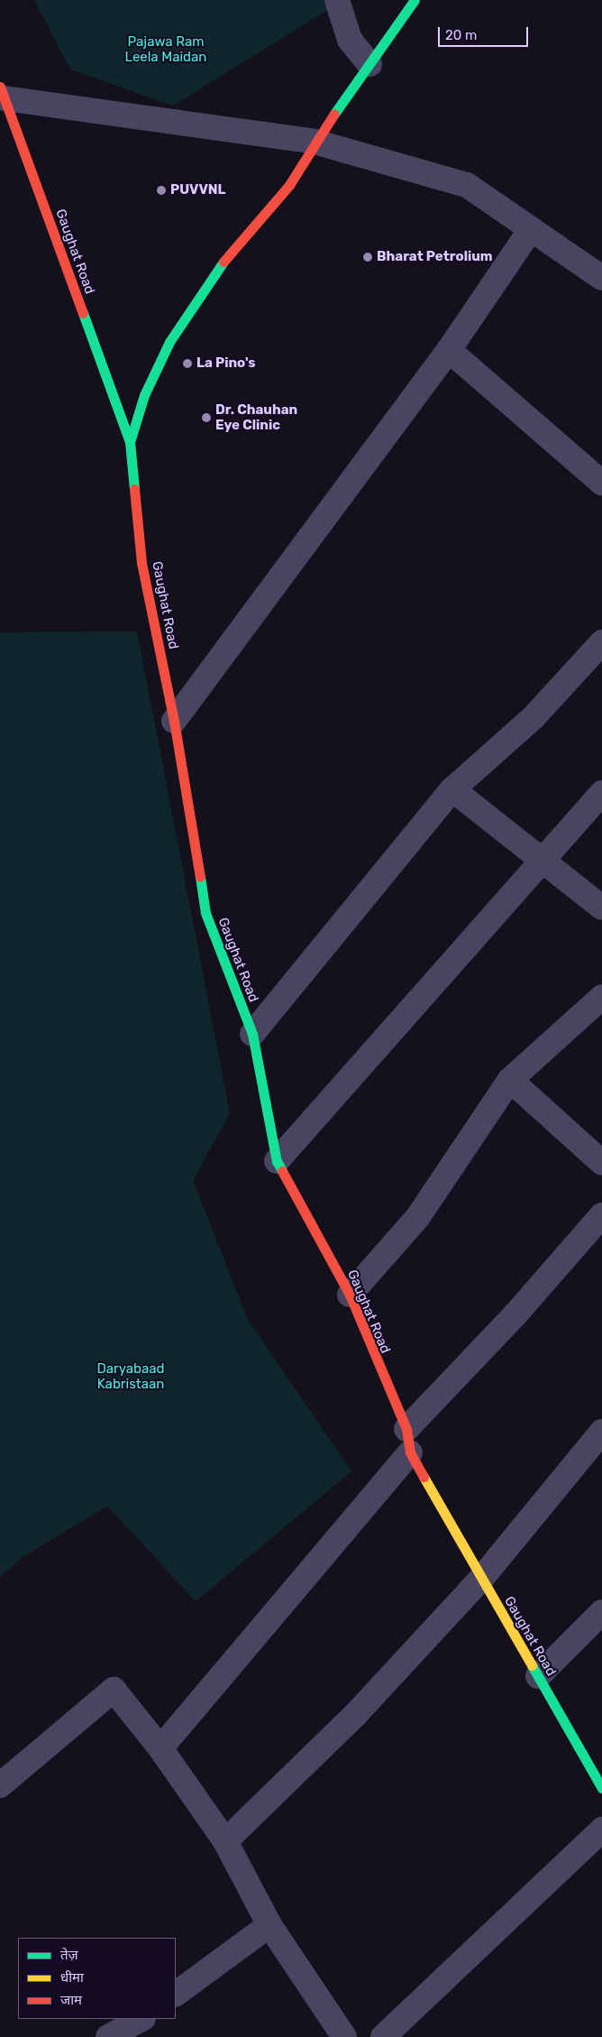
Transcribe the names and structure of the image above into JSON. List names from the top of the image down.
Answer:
{
  "streets": {
    "main road": ["Gaughat Road"]
  },
  "parks": ["Pajawa Ram Leela Maidan", "Daryabaad Kabristaan"],
  "places": [
    "PUVVNL",
    "Bharat Petrolium",
    "La Pino's",
    "Dr. Chauhan Eye Clinic"
  ],
  "legend": ["तेज़", "धीमा", "जाम"],
  "scale_bar": "20 m"
}
